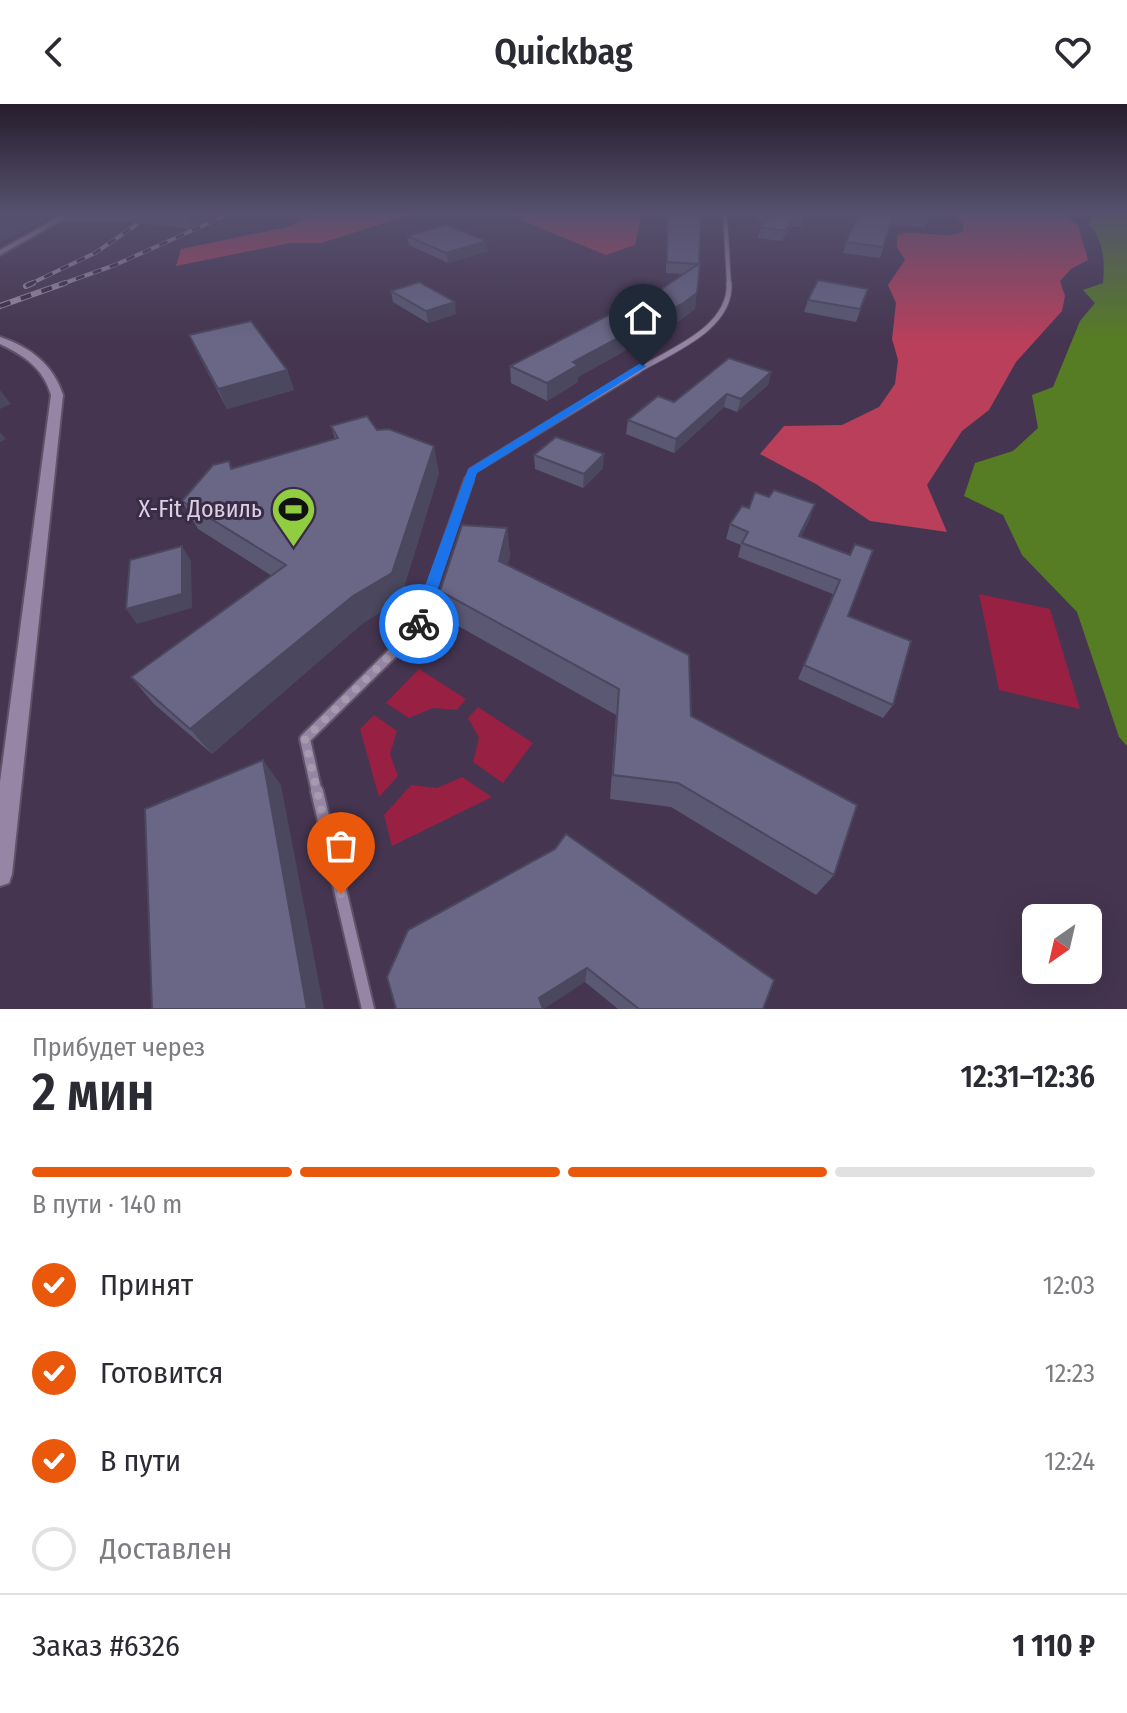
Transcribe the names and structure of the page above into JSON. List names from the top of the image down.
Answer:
{
  "places": {
    "sports": ["X-Fit Довиль"]
  },
  "north": "bottom left",
  "page": {
    "header": "Quickbag",
    "heading": ["2 мин", "Прибудет через", "12:31–12:36"],
    "panel": ["Заказ #6326", "1 110 ₽"],
    "bar": "В пути · 140 m",
    "list": [
      ["Принят", "12:03"],
      ["Готовится", "12:23"],
      ["В пути", "12:24"],
      "Доставлен"
    ]
  }
}
